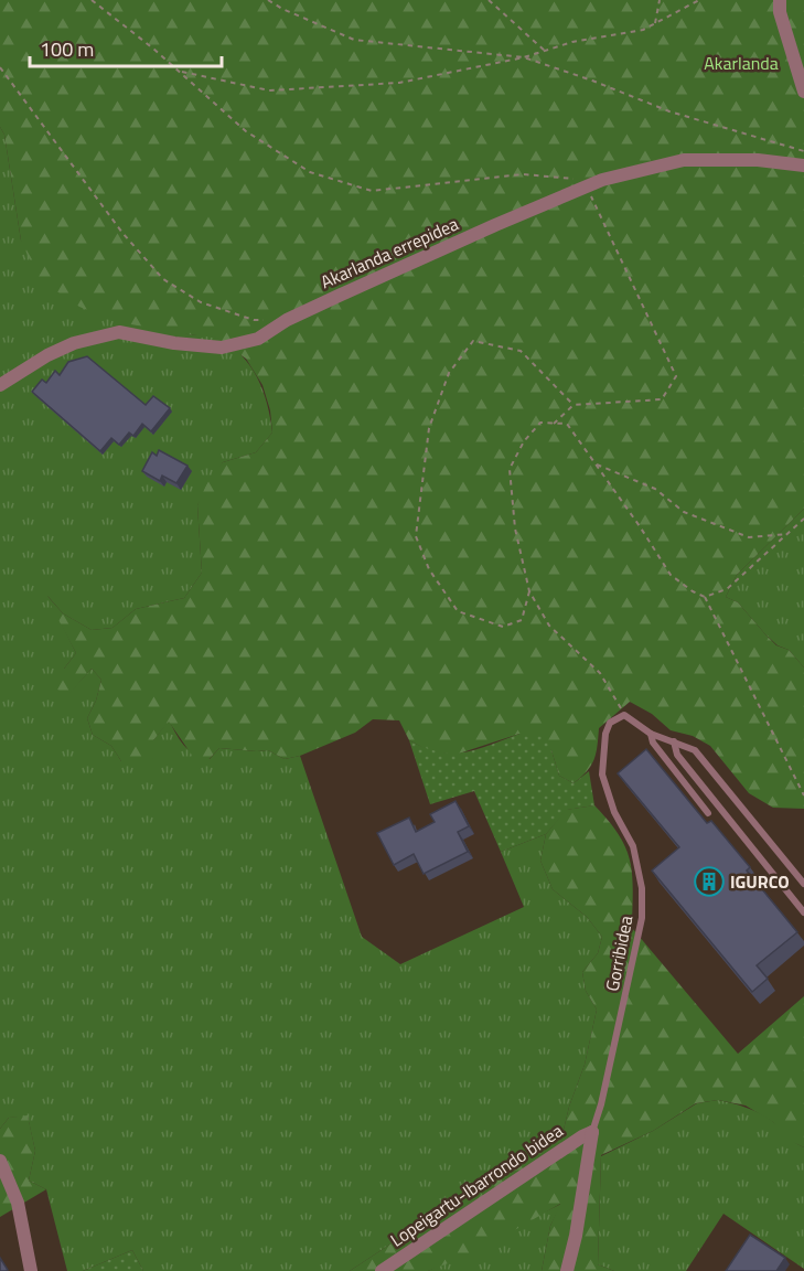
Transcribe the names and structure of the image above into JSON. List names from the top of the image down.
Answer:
{
  "streets": {
    "street": ["Akarlanda errepidea", "Lopeigartu-Ibarrondo bidea"],
    "lane": ["Gorribidea"]
  },
  "crossings": [
    ["Gorribidea", "Lopeigartu-Ibarrondo bidea"]
  ],
  "parks": ["Akarlanda"],
  "places": {
    "building": ["IGURCO"]
  },
  "scale_bar": "100 m"
}
